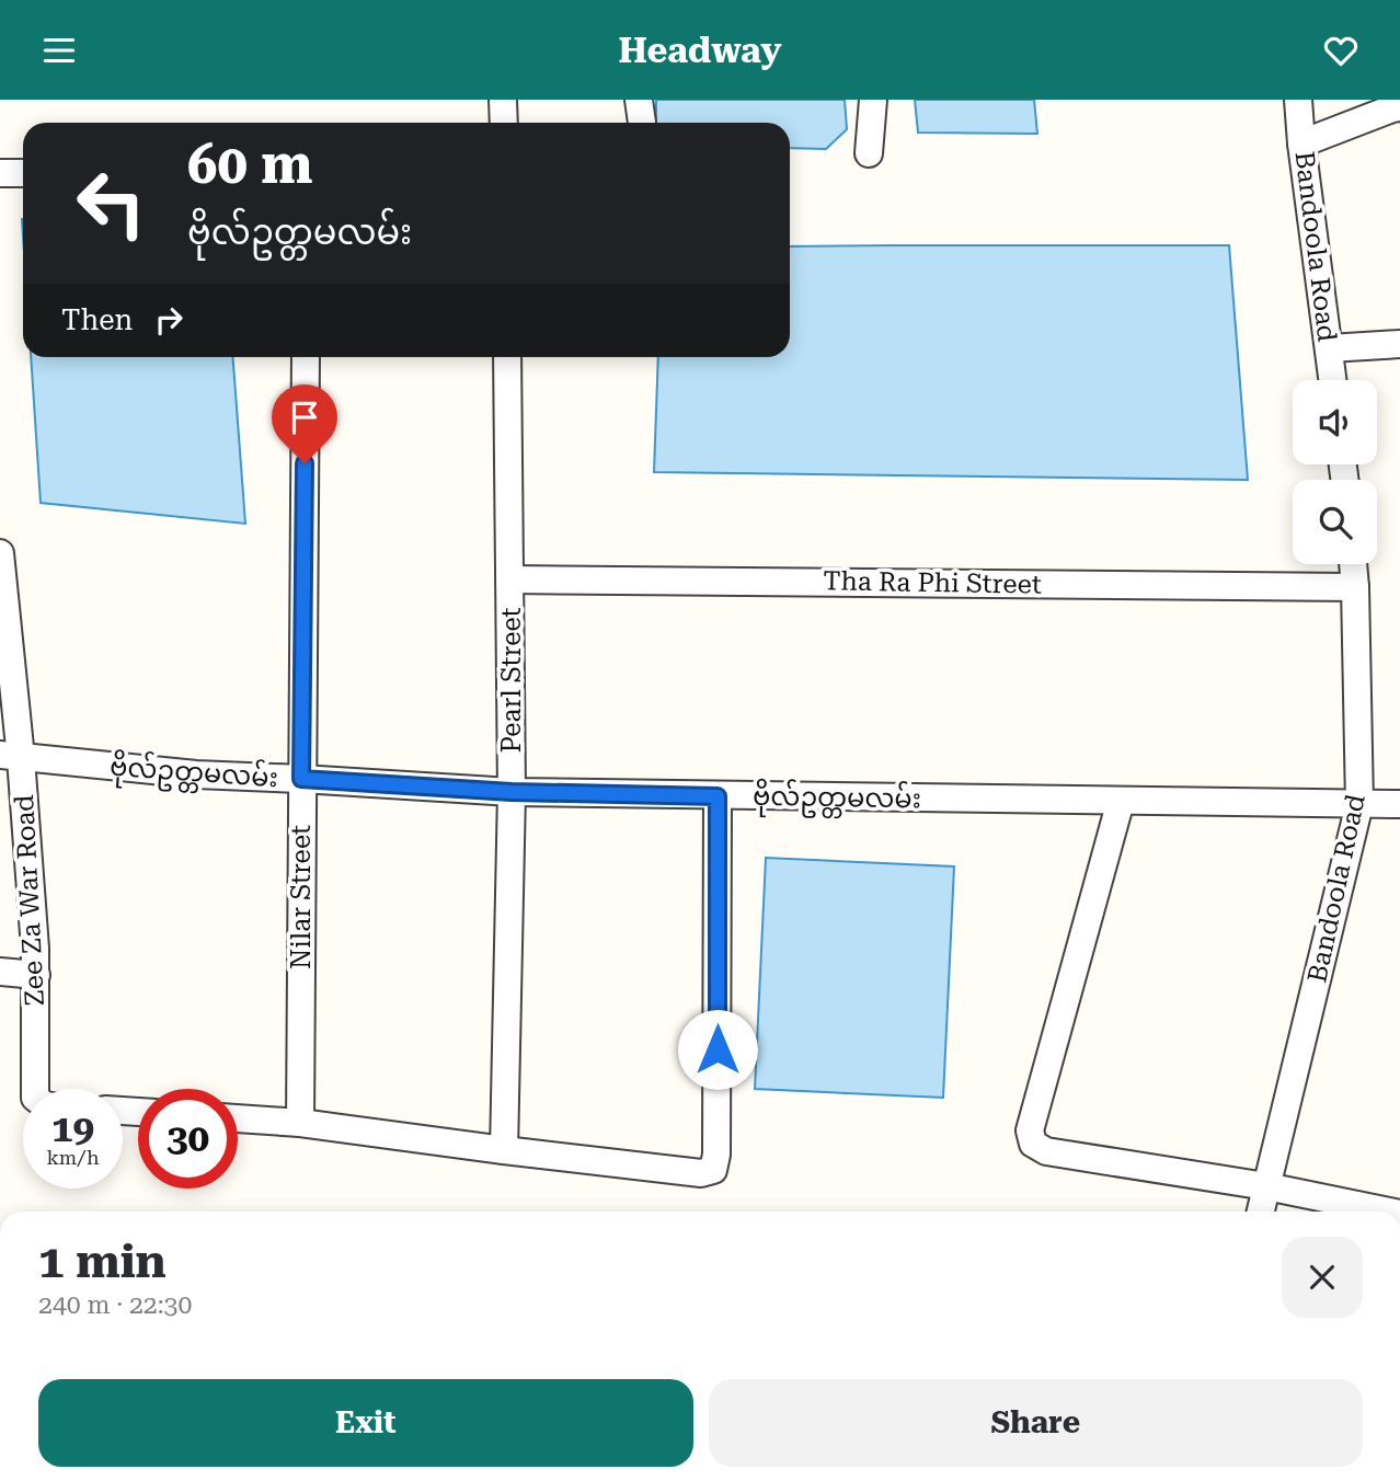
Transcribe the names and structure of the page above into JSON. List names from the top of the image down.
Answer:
{
  "streets": {
    "street": [
      "Bandoola Road",
      "Tha Ra Phi Street",
      "Pearl Street",
      "ဗိုလ်ဥတ္တမလမ်း",
      "Nilar Street",
      "Zee Za War Road"
    ]
  },
  "crossings": [
    ["Bandoola Road", "Tha Ra Phi Street"],
    ["Bandoola Road", "ဗိုလ်ဥတ္တမလမ်း"],
    ["Tha Ra Phi Street", "Pearl Street"],
    ["Pearl Street", "ဗိုလ်ဥတ္တမလမ်း"],
    ["ဗိုလ်ဥတ္တမလမ်း", "Nilar Street"],
    ["ဗိုလ်ဥတ္တမလမ်း", "Zee Za War Road"]
  ],
  "page": {
    "header": "Headway",
    "turn": ["60 m", "ဗိုလ်ဥတ္တမလမ်း"],
    "then": "Then",
    "speed": "19 km/h",
    "limit": "30",
    "heading": ["1 min", "240 m · 22:30"],
    "buttons": ["Exit", "Share"]
  }
}
